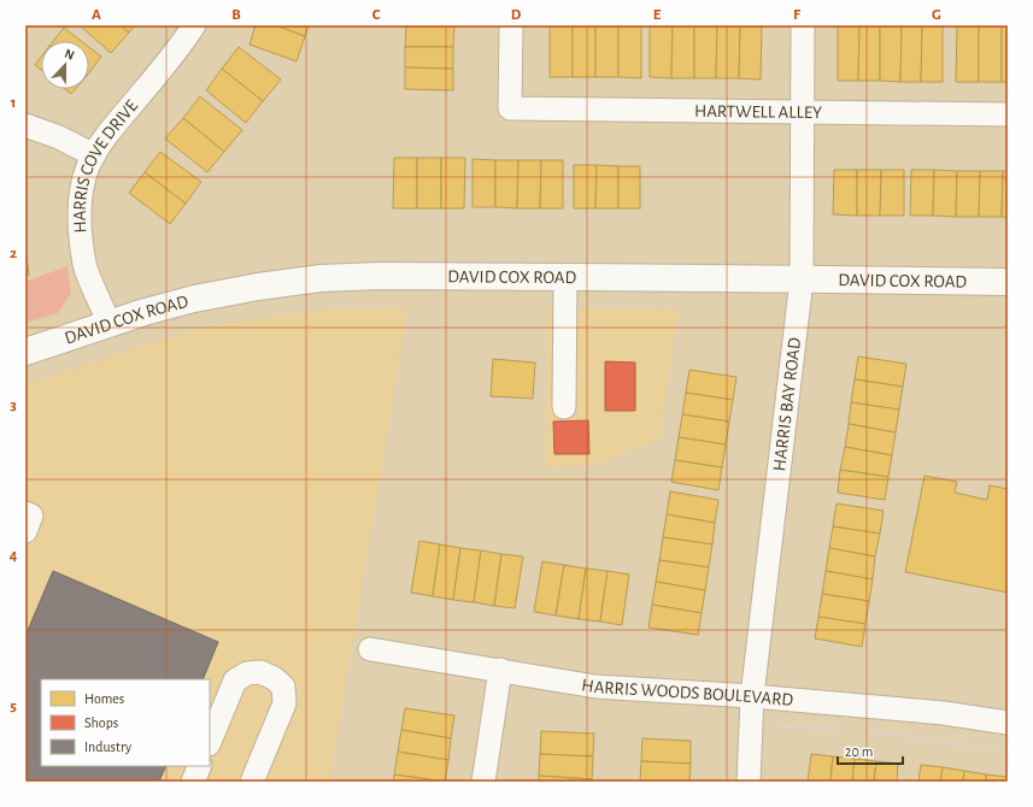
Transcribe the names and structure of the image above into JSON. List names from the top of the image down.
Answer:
{
  "streets": {
    "main road": ["DAVID COX ROAD"],
    "street": [
      "HARTWELL ALLEY",
      "HARRIS COVE DRIVE",
      "HARRIS BAY ROAD",
      "HARRIS WOODS BOULEVARD"
    ]
  },
  "crossings": [
    ["HARTWELL ALLEY", "HARRIS BAY ROAD"],
    ["HARRIS COVE DRIVE", "DAVID COX ROAD"],
    ["DAVID COX ROAD", "HARRIS BAY ROAD"],
    ["HARRIS BAY ROAD", "HARRIS WOODS BOULEVARD"]
  ],
  "legend": ["Homes", "Shops", "Industry"],
  "scale_bar": "20 m",
  "north": "top",
  "grid": {
    "columns": [
      "A",
      "B",
      "C",
      "D",
      "E",
      "F",
      "G"
    ],
    "rows": [
      "1",
      "2",
      "3",
      "4",
      "5"
    ]
  }
}
